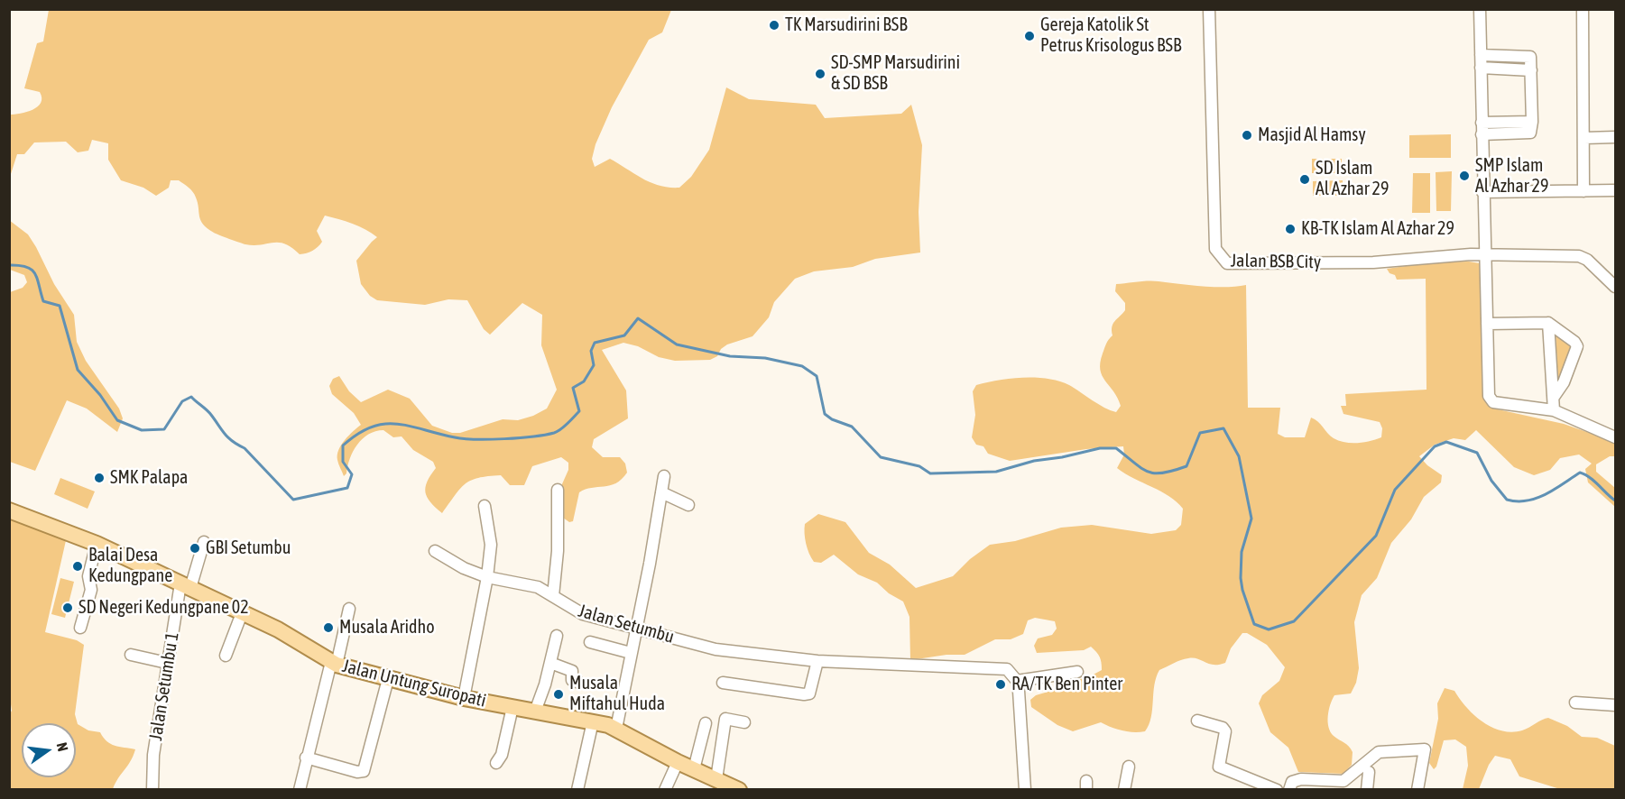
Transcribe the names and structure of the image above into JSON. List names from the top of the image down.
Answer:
{
  "streets": {
    "main road": ["Jalan Untung Suropati"],
    "street": ["Jalan BSB City", "Jalan Setumbu", "Jalan Setumbu 1"]
  },
  "crossings": [
    ["Jalan Untung Suropati", "Jalan Setumbu 1"]
  ],
  "places": [
    "TK Marsudirini BSB",
    "Gereja Katolik St Petrus Krisologus BSB",
    "SD-SMP Marsudirini & SD BSB",
    "Masjid Al Hamsy",
    "SMP Islam Al Azhar 29",
    "SD Islam Al Azhar 29",
    "KB-TK Islam Al Azhar 29",
    "SMK Palapa",
    "GBI Setumbu",
    "Balai Desa Kedungpane",
    "SD Negeri Kedungpane 02",
    "Musala Aridho",
    "RA/TK Ben Pinter",
    "Musala Miftahul Huda"
  ],
  "north": "right"
}
